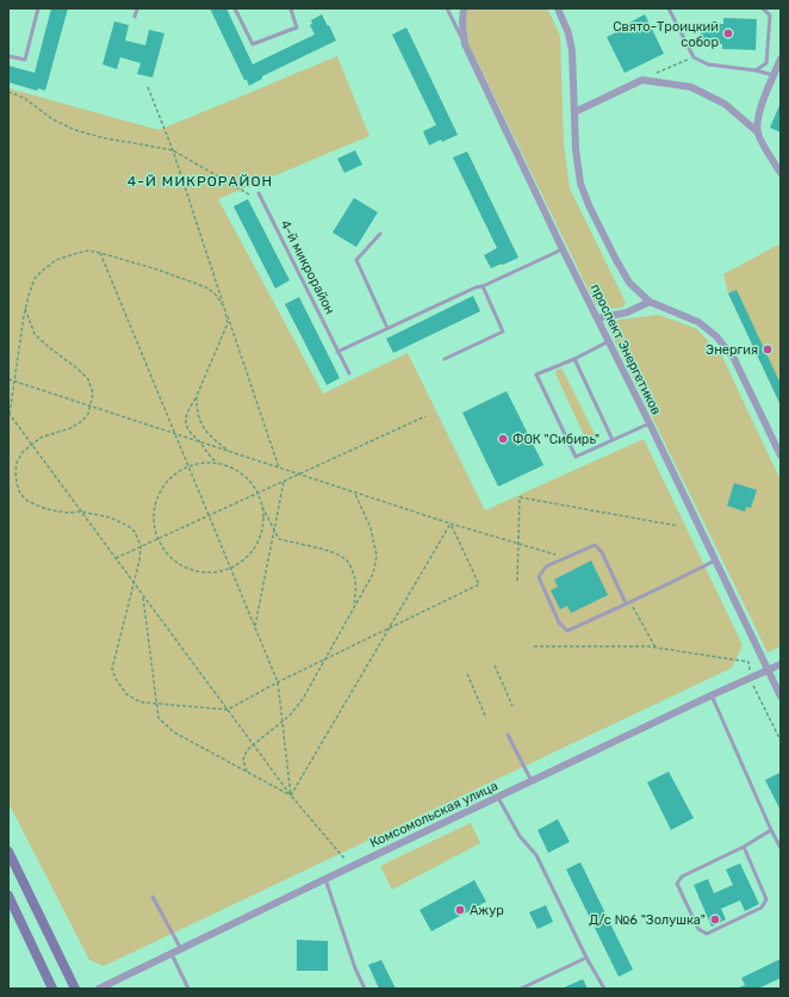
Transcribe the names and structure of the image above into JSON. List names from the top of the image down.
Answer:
{
  "streets": {
    "street": ["проспект Энергетиков", "Комсомольская улица"],
    "lane": ["4-й микрорайон"]
  },
  "crossings": [
    ["проспект Энергетиков", "Комсомольская улица"]
  ],
  "districts": ["4-Й МИКРОРАЙОН"],
  "places": [
    "Свято-Троицкий собор",
    "Энергия",
    "ФОК \"Сибирь\"",
    "Ажур",
    "Д/с №6 \"Золушка\""
  ]
}
